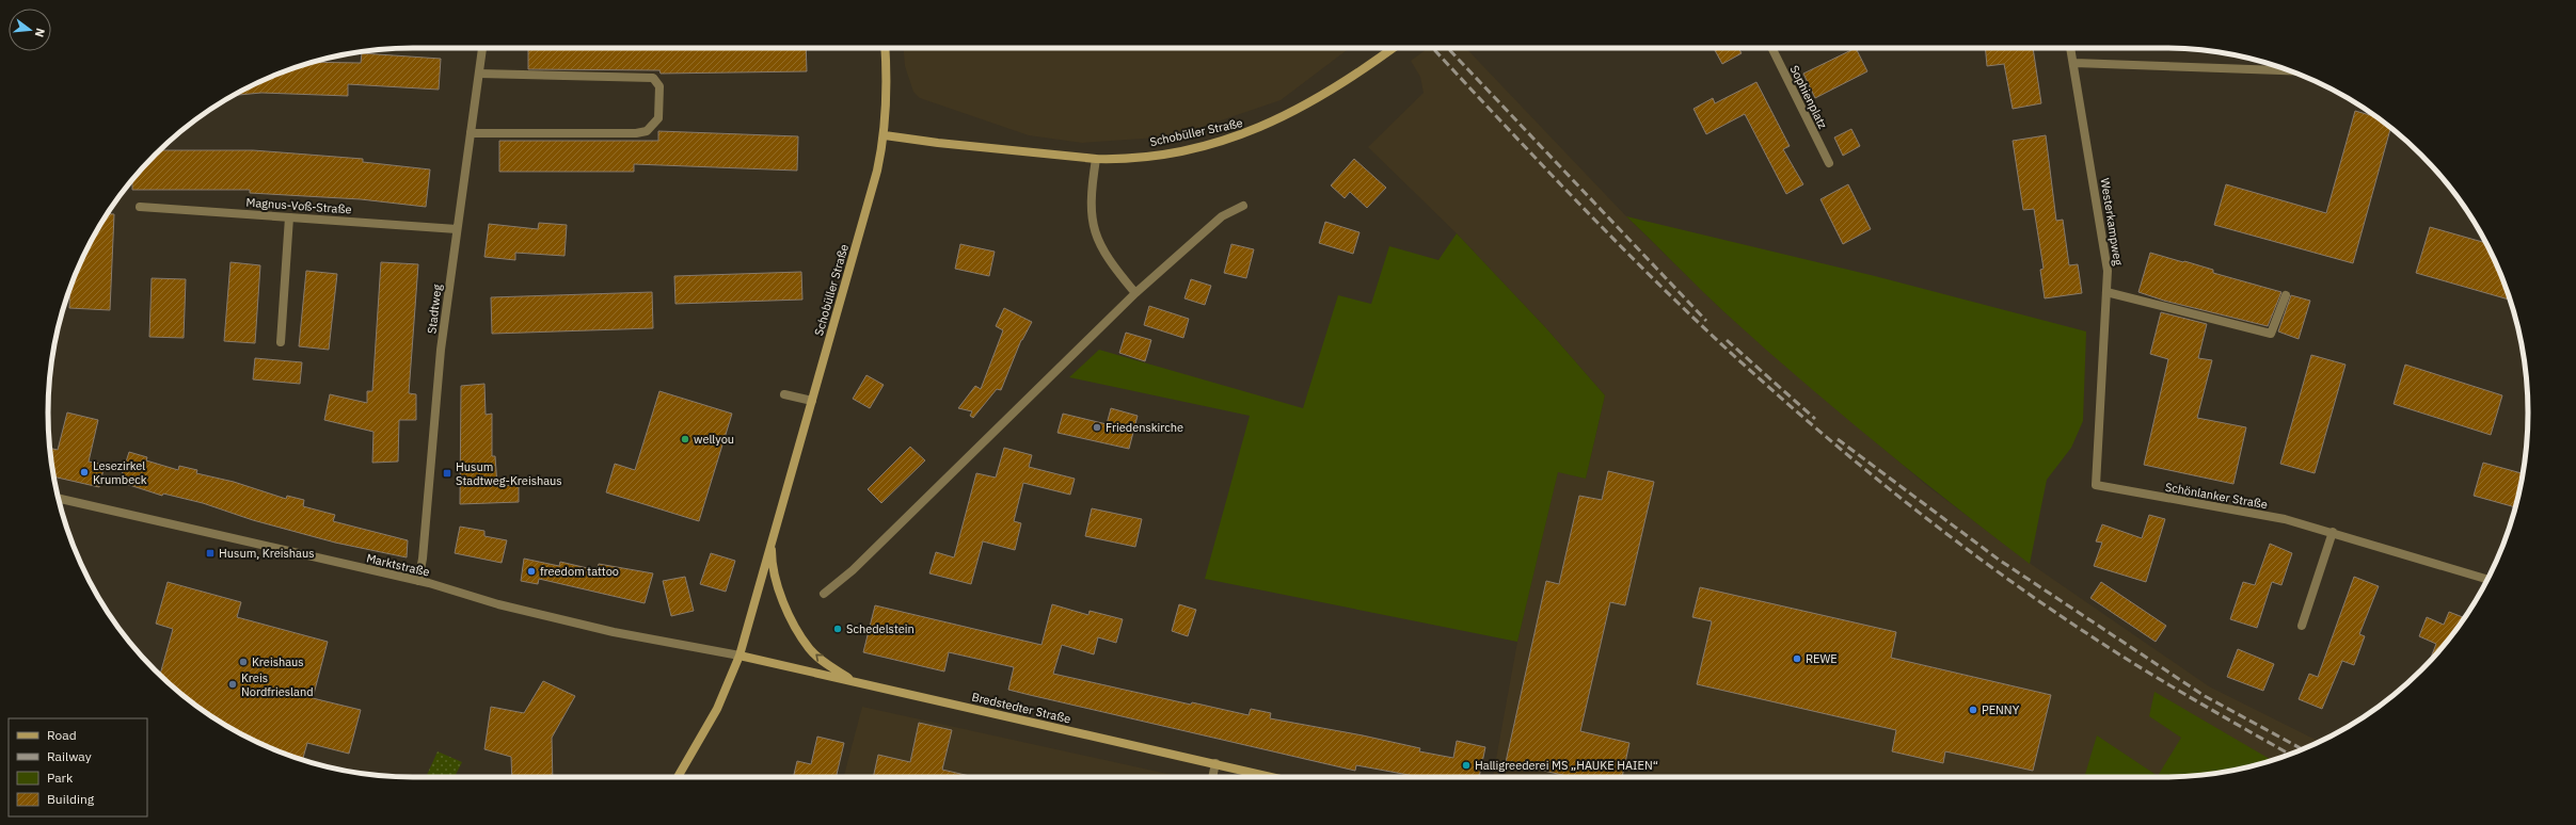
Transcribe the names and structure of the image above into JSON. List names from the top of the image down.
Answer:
{
  "streets": {
    "main road": ["Schobüller Straße", "Bredstedter Straße"],
    "street": [
      "Sophienplatz",
      "Magnus-Voß-Straße",
      "Westerkampweg",
      "Stadtweg",
      "Schönlanker Straße",
      "Marktstraße"
    ]
  },
  "crossings": [
    ["Schobüller Straße", "Marktstraße"],
    ["Schobüller Straße", "Bredstedter Straße"],
    ["Magnus-Voß-Straße", "Stadtweg"],
    ["Westerkampweg", "Schönlanker Straße"],
    ["Stadtweg", "Marktstraße"],
    ["Marktstraße", "Bredstedter Straße"]
  ],
  "places": {
    "other": [
      "Friedenskirche",
      "wellyou",
      "Lesezirkel Krumbeck",
      "freedom tattoo",
      "Schedelstein",
      "REWE",
      "Kreishaus",
      "Kreis Nordfriesland",
      "PENNY",
      "Halligreederei MS „HAUKE HAIEN“"
    ],
    "transit": ["Husum Stadtweg-Kreishaus", "Husum, Kreishaus"]
  },
  "legend": [
    "Road",
    "Railway",
    "Park",
    "Building"
  ],
  "north": "right"
}
